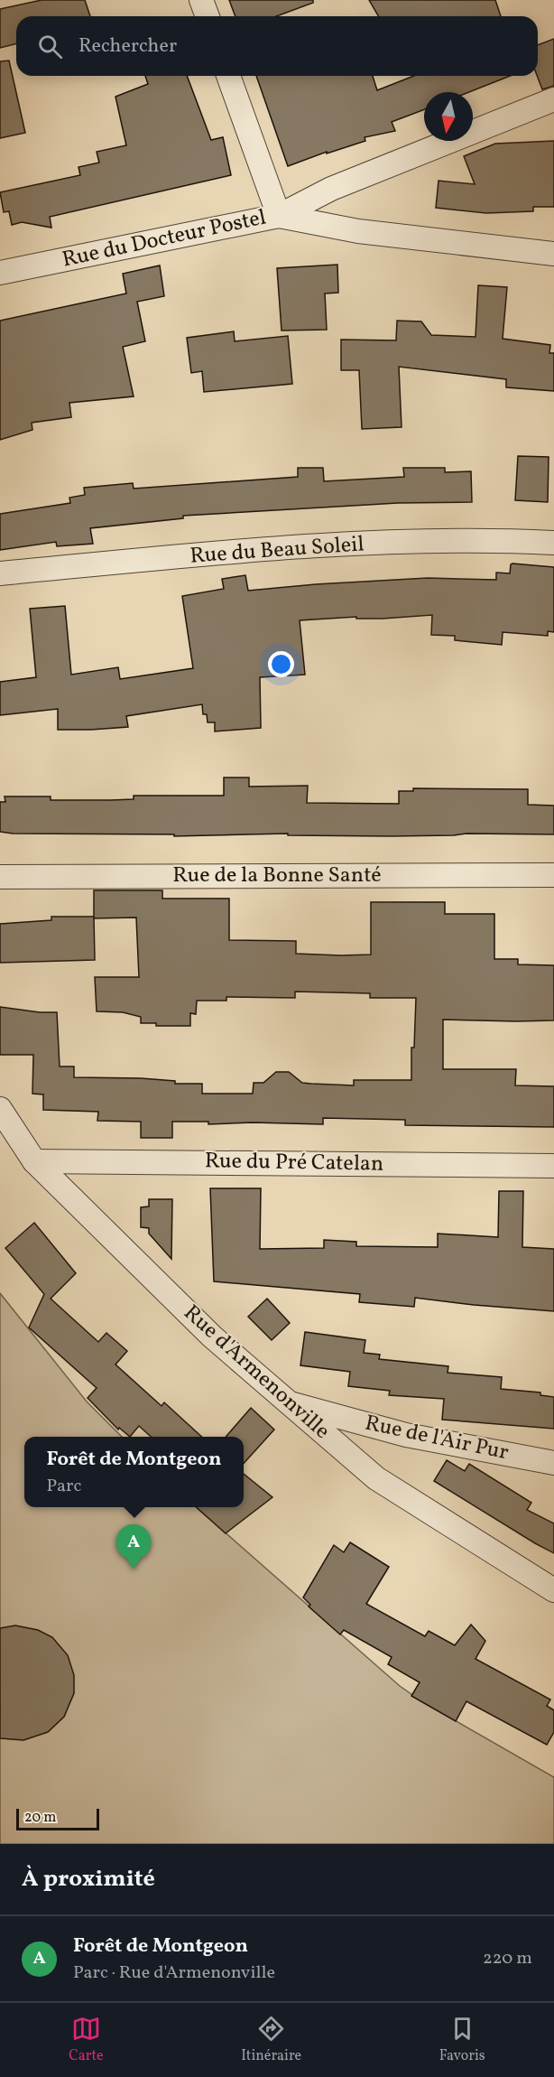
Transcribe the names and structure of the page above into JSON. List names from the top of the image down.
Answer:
{
  "streets": {
    "street": [
      "Rue du Docteur Postel",
      "Rue du Beau Soleil",
      "Rue de la Bonne Santé",
      "Rue du Pré Catelan",
      "Rue d'Armenonville",
      "Rue de l'Air Pur"
    ]
  },
  "crossings": [
    ["Rue du Pré Catelan", "Rue d'Armenonville"],
    ["Rue d'Armenonville", "Rue de l'Air Pur"]
  ],
  "scale_bar": "20 m",
  "north": "bottom",
  "page": {
    "search": "Rechercher",
    "popup": ["Forêt de Montgeon", "Parc"],
    "pins": "A",
    "scale": "20 m",
    "heading": "À proximité",
    "list": [
      {
        "mark": "A",
        "name": "Forêt de Montgeon",
        "note": "Parc · Rue d'Armenonville",
        "value": "220 m"
      }
    ],
    "nav": ["Carte", "Itinéraire", "Favoris"]
  }
}
